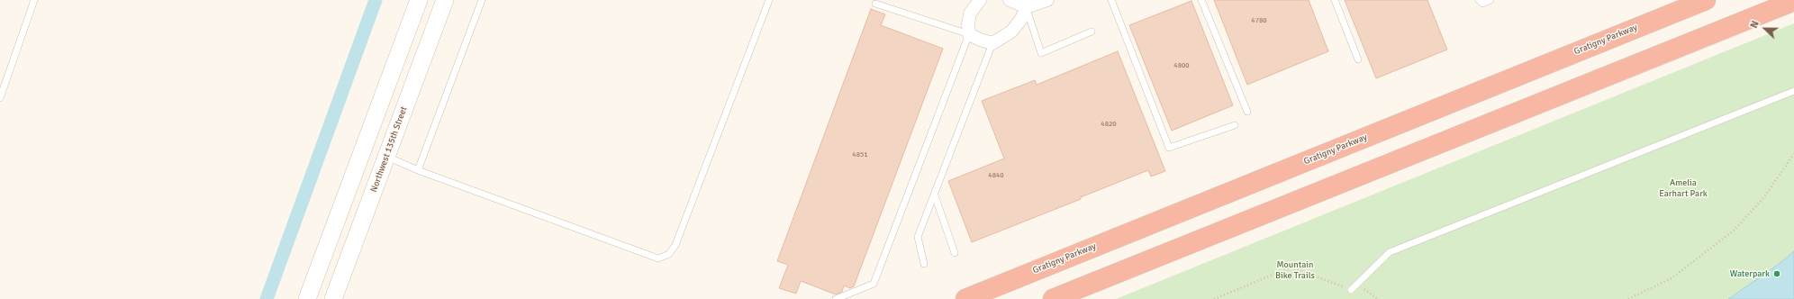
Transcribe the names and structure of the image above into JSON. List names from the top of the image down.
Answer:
{
  "streets": {
    "highway": ["Gratigny Parkway"],
    "main road": ["Northwest 135th Street"]
  },
  "parks": ["Amelia Earhart Park", "Mountain Bike Trails"],
  "places": ["Waterpark"],
  "house_numbers": [
    "4780",
    "4800",
    "4820",
    "4851",
    "4840"
  ],
  "north": "left"
}
